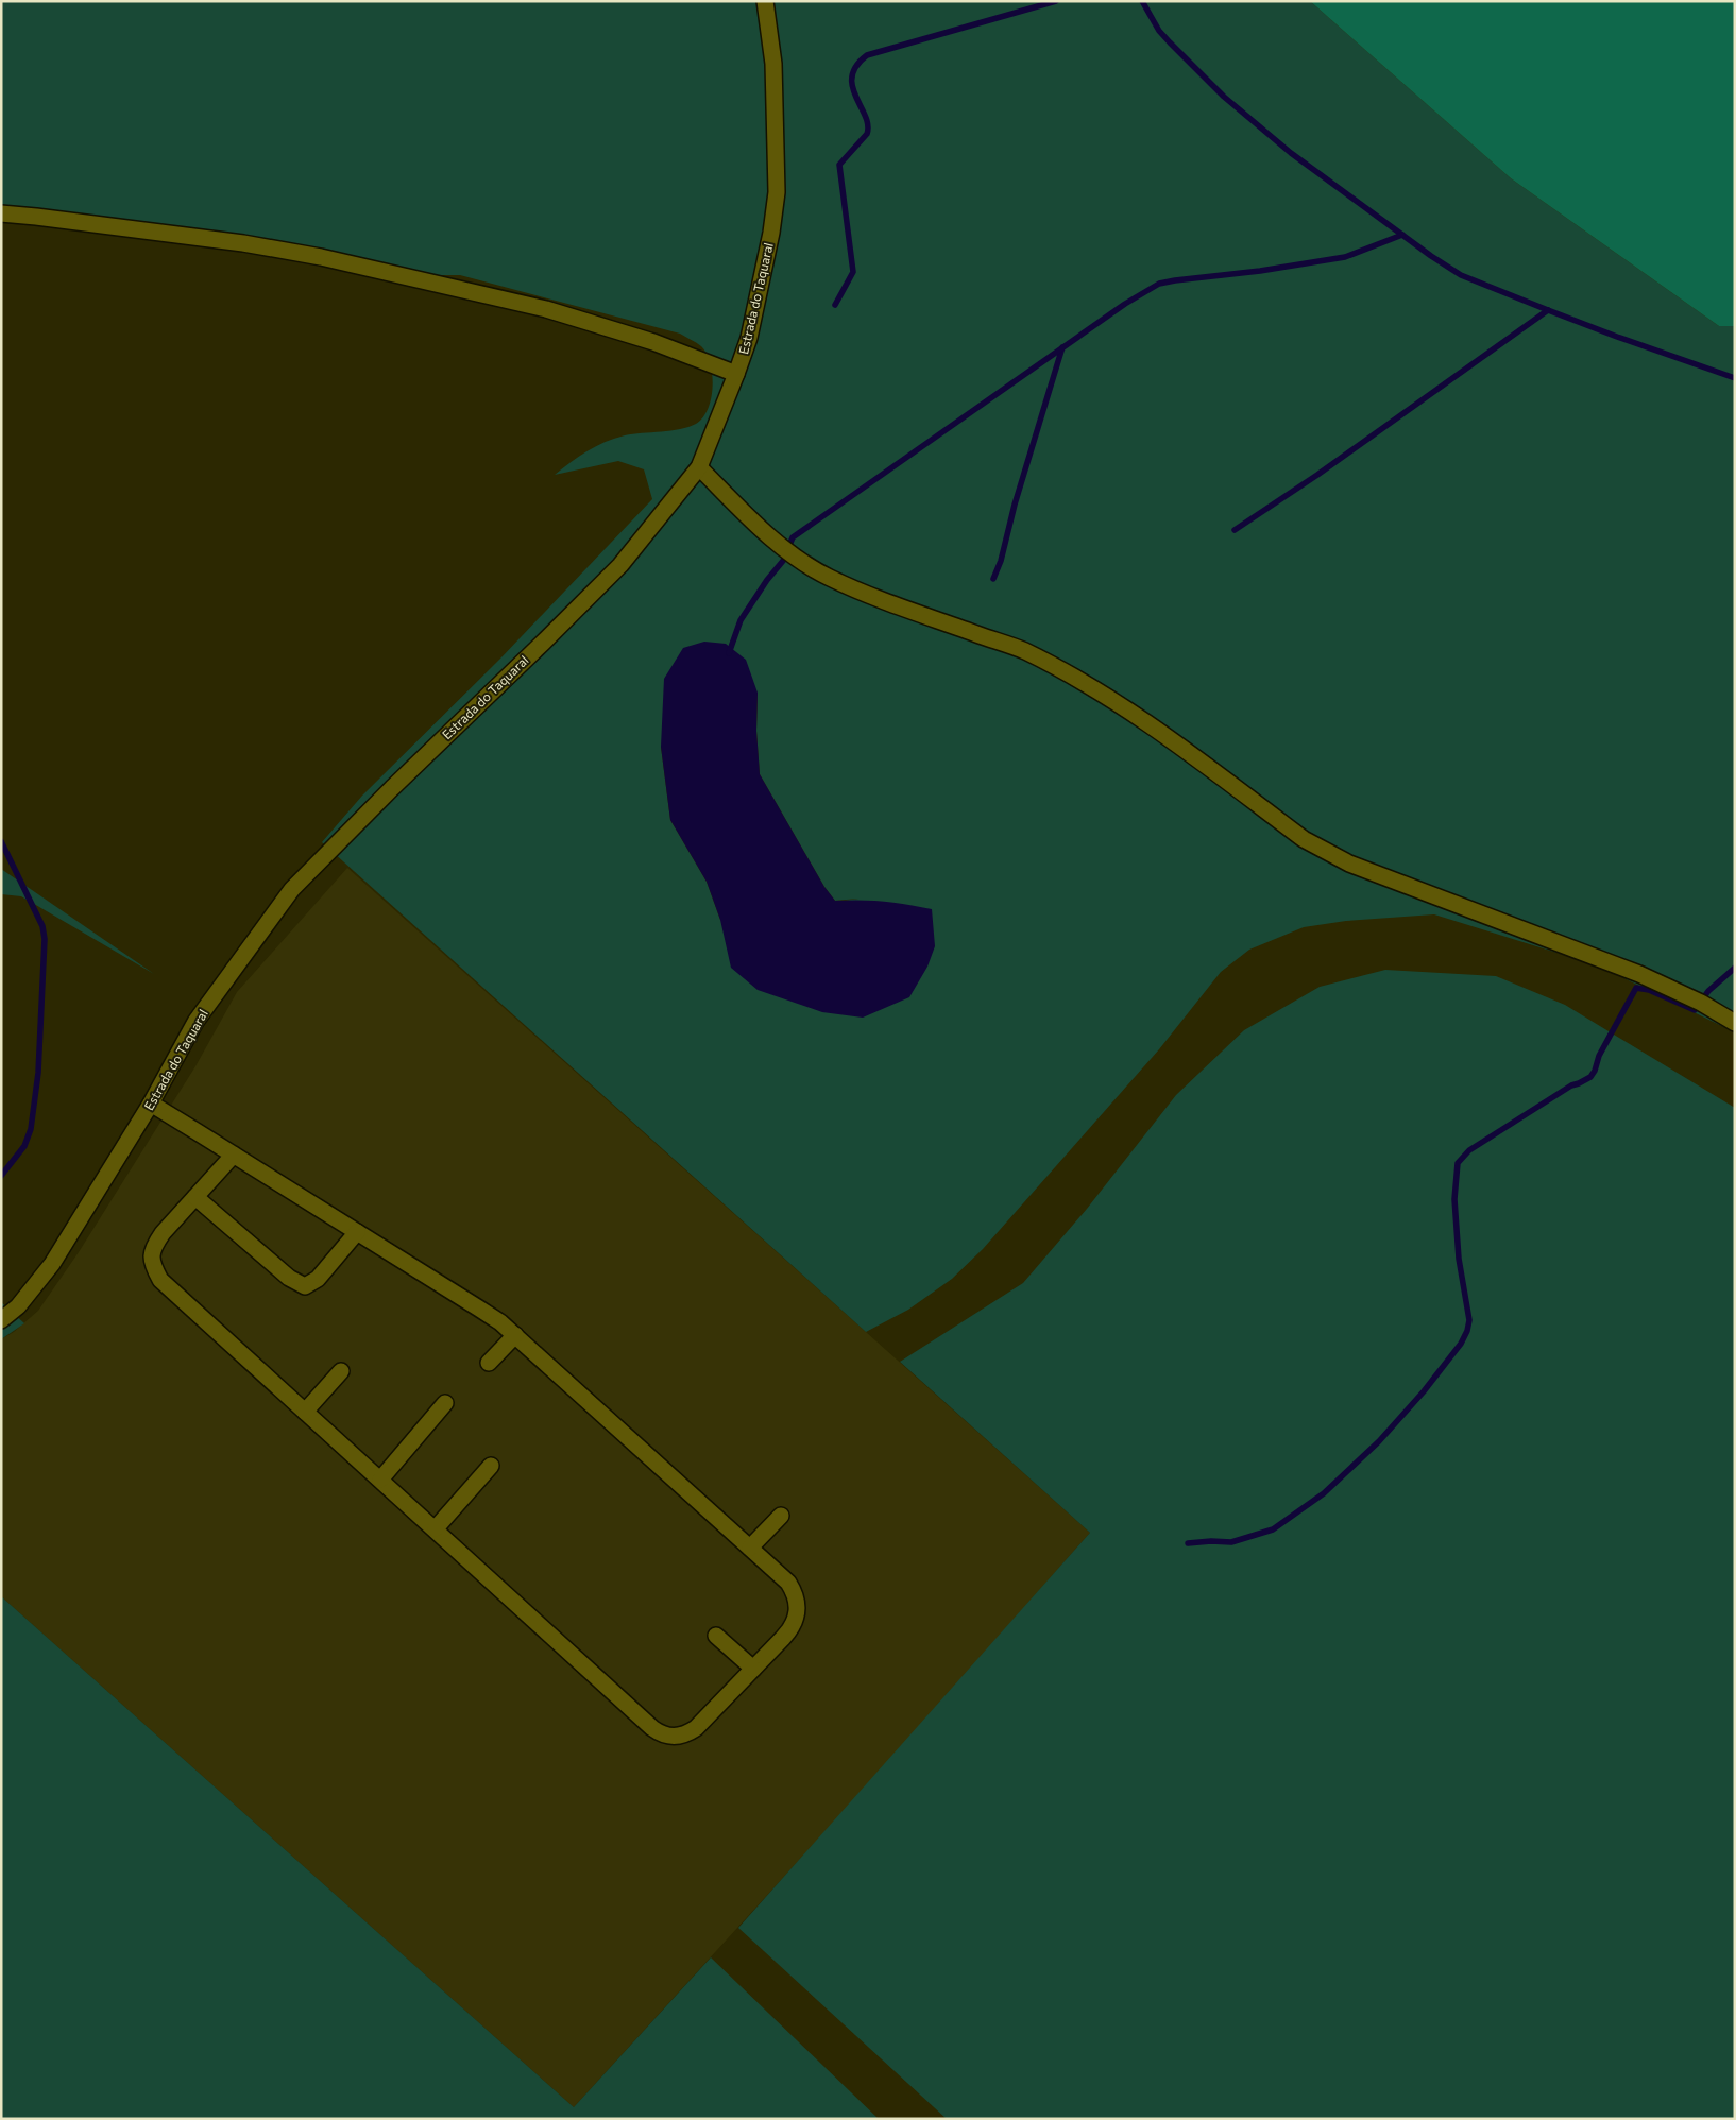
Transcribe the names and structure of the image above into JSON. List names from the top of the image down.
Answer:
{
  "streets": {
    "street": ["Estrada do Taquaral"]
  }
}
